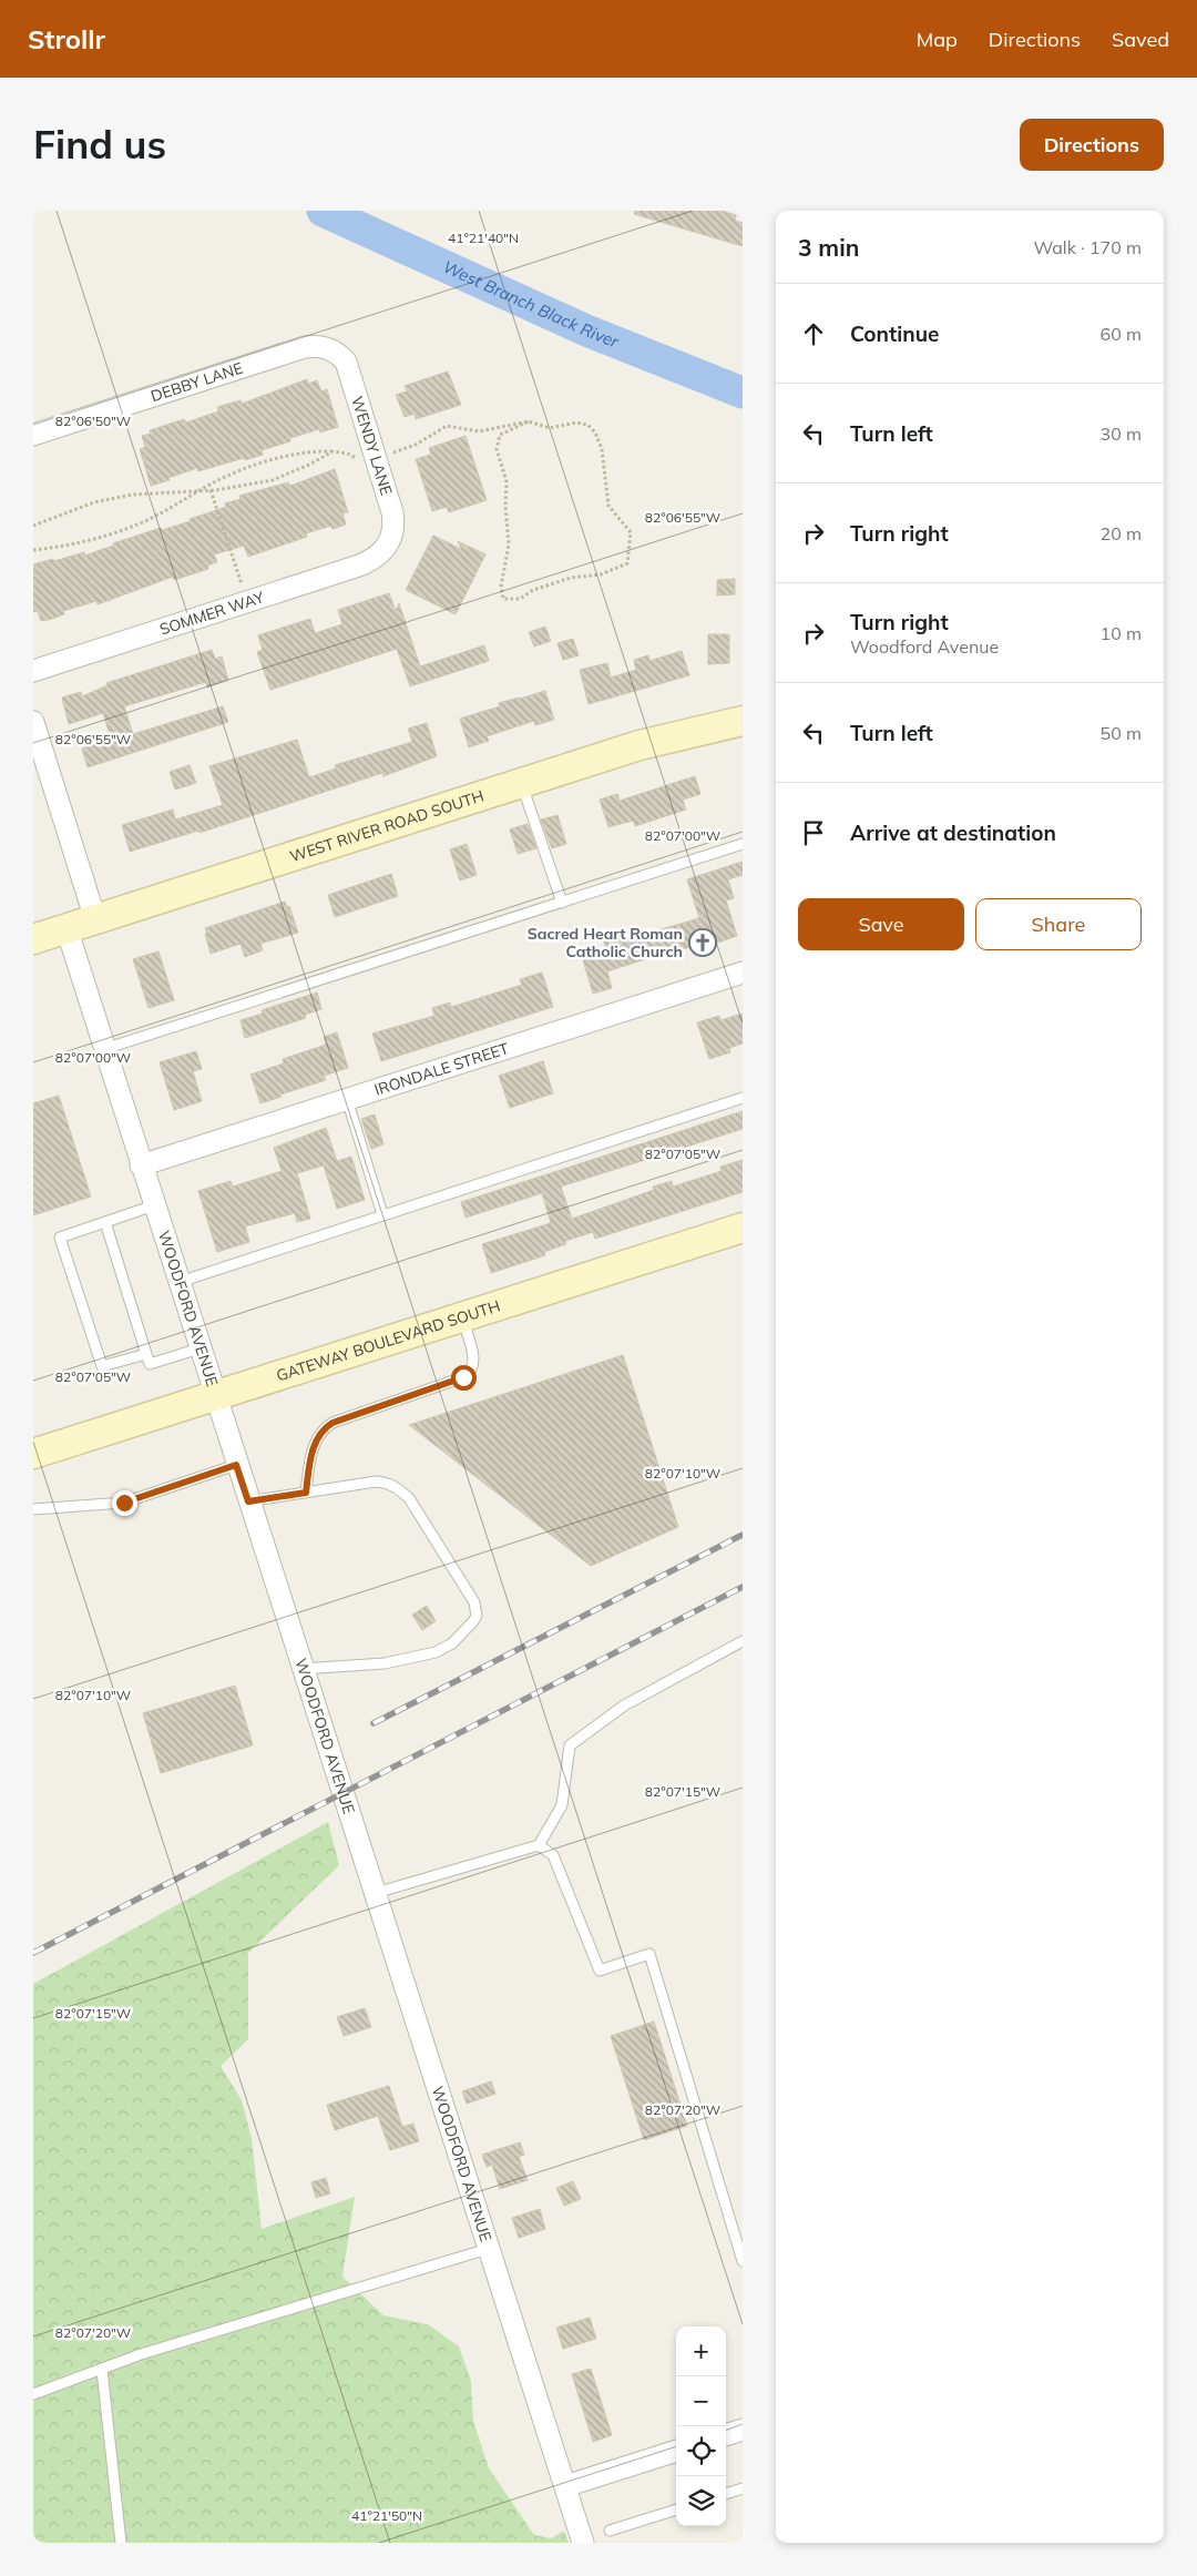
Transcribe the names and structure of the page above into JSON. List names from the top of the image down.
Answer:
{
  "streets": {
    "main road": ["WEST RIVER ROAD SOUTH", "GATEWAY BOULEVARD SOUTH"],
    "street": [
      "DEBBY LANE",
      "WENDY LANE",
      "SOMMER WAY",
      "IRONDALE STREET",
      "WOODFORD AVENUE"
    ]
  },
  "crossings": [
    ["DEBBY LANE", "WENDY LANE"],
    ["WENDY LANE", "SOMMER WAY"],
    ["WEST RIVER ROAD SOUTH", "WOODFORD AVENUE"],
    ["IRONDALE STREET", "WOODFORD AVENUE"],
    ["WOODFORD AVENUE", "GATEWAY BOULEVARD SOUTH"]
  ],
  "water": ["West Branch Black River"],
  "places": {
    "church": ["Sacred Heart Roman Catholic Church"]
  },
  "page": {
    "header": "Strollr",
    "nav": ["Map", "Directions", "Saved"],
    "buttons": [
      "Directions",
      ["Save", "Share"]
    ],
    "title": "Find us",
    "heading": ["3 min", "Walk · 170 m"],
    "list": [
      ["Continue", "60 m"],
      ["Turn left", "30 m"],
      ["Turn right", "20 m"],
      ["Turn right", "Woodford Avenue", "10 m"],
      ["Turn left", "50 m"],
      "Arrive at destination"
    ],
    "map_buttons": ["+", "−"]
  },
  "coordinates": [
    "41°21'40\"N",
    "82°06'50\"W",
    "82°06'55\"W",
    "82°07'00\"W",
    "82°07'05\"W",
    "82°07'10\"W",
    "82°07'15\"W",
    "82°07'20\"W",
    "41°21'50\"N"
  ]
}
